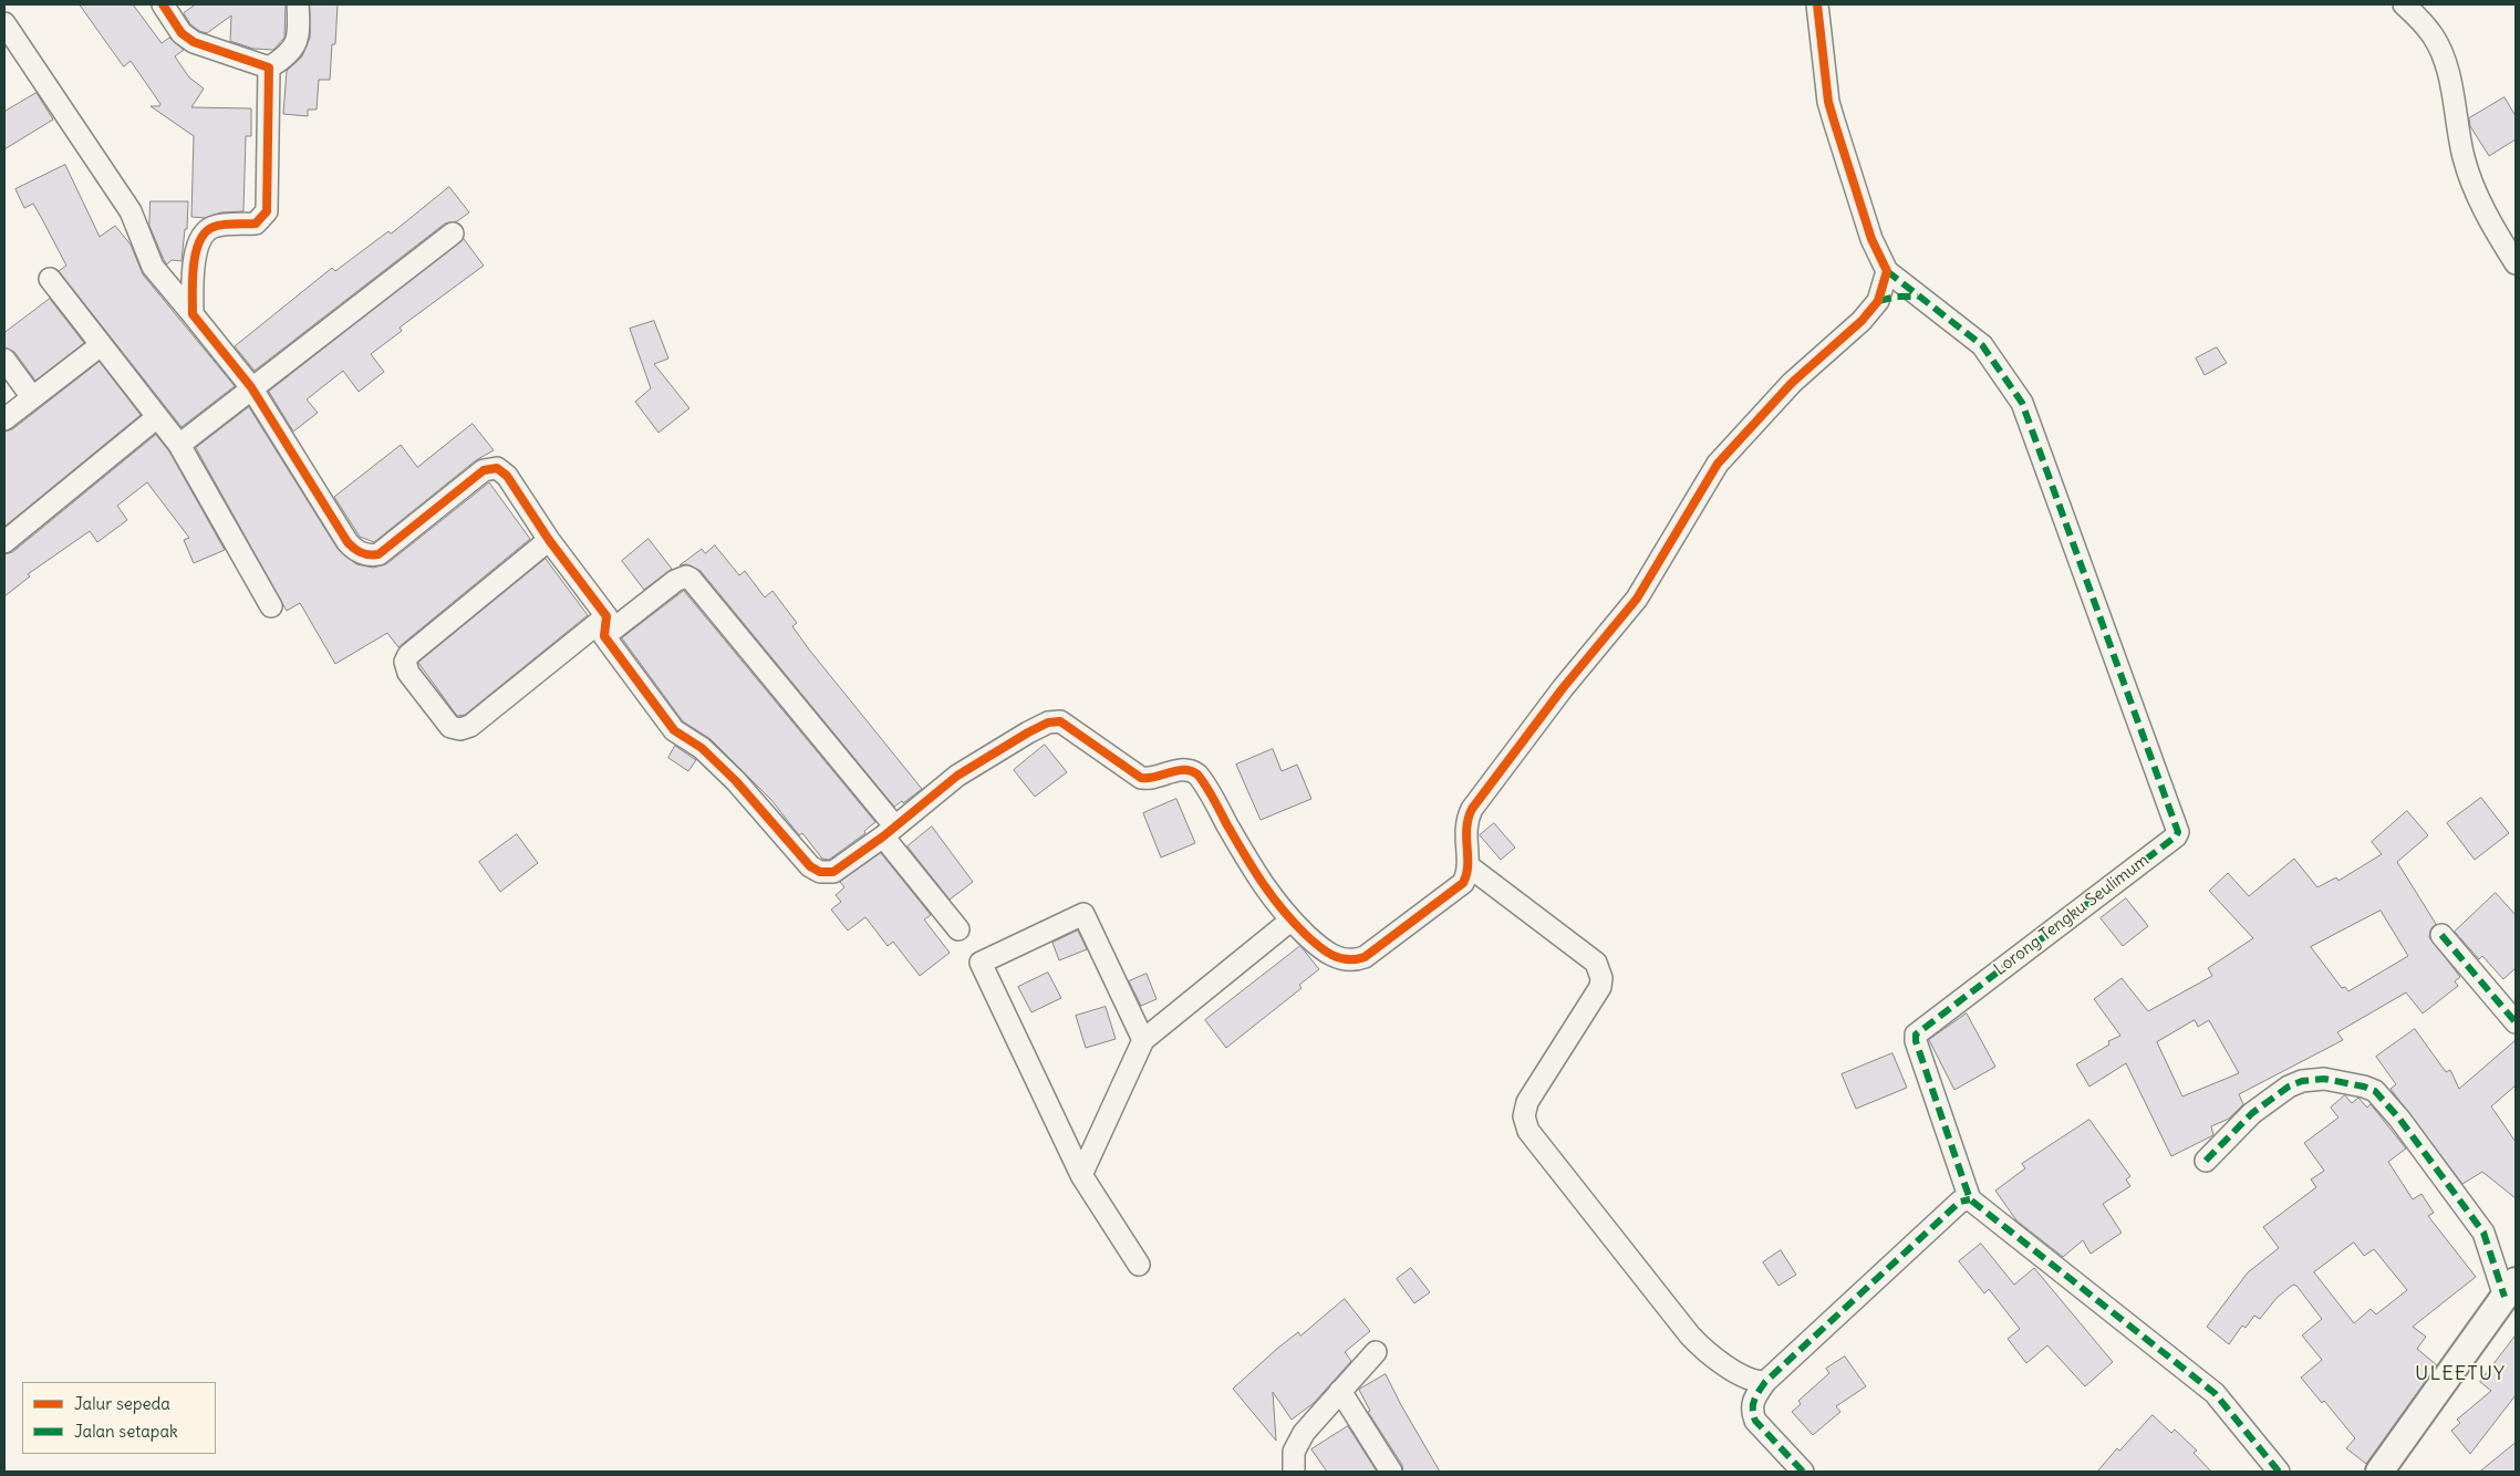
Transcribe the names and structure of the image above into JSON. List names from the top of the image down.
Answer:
{
  "streets": {
    "street": ["Lorong Tengku Seulimum"]
  },
  "districts": ["ULEETUY"],
  "legend": ["Jalur sepeda", "Jalan setapak"]
}
